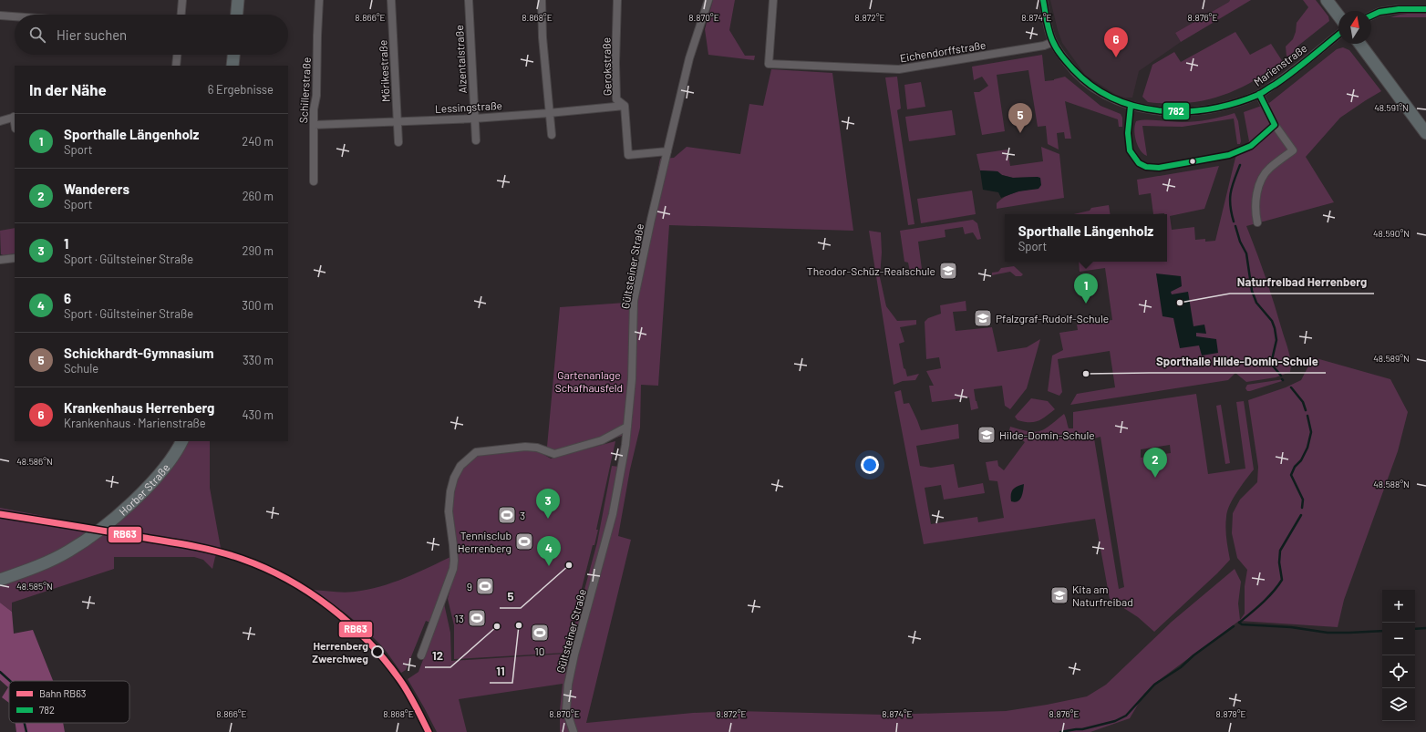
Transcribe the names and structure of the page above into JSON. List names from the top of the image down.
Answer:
{
  "streets": {
    "main road": ["Horber Straße"],
    "street": [
      "Eichendorffstraße",
      "Alzentalstraße",
      "Marienstraße",
      "Gerokstraße",
      "Mörikestraße",
      "Schillerstraße",
      "Lessingstraße",
      "Gültsteiner Straße"
    ]
  },
  "crossings": [
    ["Eichendorffstraße", "Marienstraße"],
    ["Alzentalstraße", "Lessingstraße"],
    ["Gerokstraße", "Lessingstraße"],
    ["Gerokstraße", "Gültsteiner Straße"],
    ["Mörikestraße", "Lessingstraße"],
    ["Schillerstraße", "Lessingstraße"]
  ],
  "parks": ["Gartenanlage Schafhausfeld"],
  "places": {
    "school or university": [
      "Theodor-Schüz-Realschule",
      "Pfalzgraf-Rudolf-Schule",
      "Hilde-Domin-Schule",
      "Kita am Naturfreibad"
    ],
    "other": [
      "Naturfreibad Herrenberg",
      "Sporthalle Hilde-Domin-Schule",
      "5",
      "11",
      "12",
      "Herrenberg Zwerchweg"
    ],
    "sports": [
      "3",
      "Tennisclub Herrenberg",
      "9",
      "13",
      "10"
    ]
  },
  "lines": ["transit line 782", "rail line RB63"],
  "legend": ["Bahn RB63", "782"],
  "north": "top",
  "page": {
    "search": "Hier suchen",
    "pins": [
      "6",
      "5",
      "1",
      "2",
      "3",
      "4"
    ],
    "heading": ["In der Nähe", "6 Ergebnisse"],
    "list": [
      {
        "mark": "1",
        "name": "Sporthalle Längenholz",
        "note": "Sport",
        "value": "240 m"
      },
      {
        "mark": "2",
        "name": "Wanderers",
        "note": "Sport",
        "value": "260 m"
      },
      {
        "mark": "3",
        "name": "1",
        "note": "Sport · Gültsteiner Straße",
        "value": "290 m"
      },
      {
        "mark": "4",
        "name": "6",
        "note": "Sport · Gültsteiner Straße",
        "value": "300 m"
      },
      {
        "mark": "5",
        "name": "Schickhardt-Gymnasium",
        "note": "Schule",
        "value": "330 m"
      },
      {
        "mark": "6",
        "name": "Krankenhaus Herrenberg",
        "note": "Krankenhaus · Marienstraße",
        "value": "430 m"
      }
    ],
    "popup": ["Sporthalle Längenholz", "Sport"],
    "map_buttons": ["+", "−"]
  },
  "coordinates": [
    "8.866°E",
    "8.868°E",
    "8.870°E",
    "8.872°E",
    "8.874°E",
    "8.876°E",
    "48.591°N",
    "48.590°N",
    "48.589°N",
    "48.586°N",
    "48.588°N",
    "48.585°N",
    "8.878°E"
  ]
}
